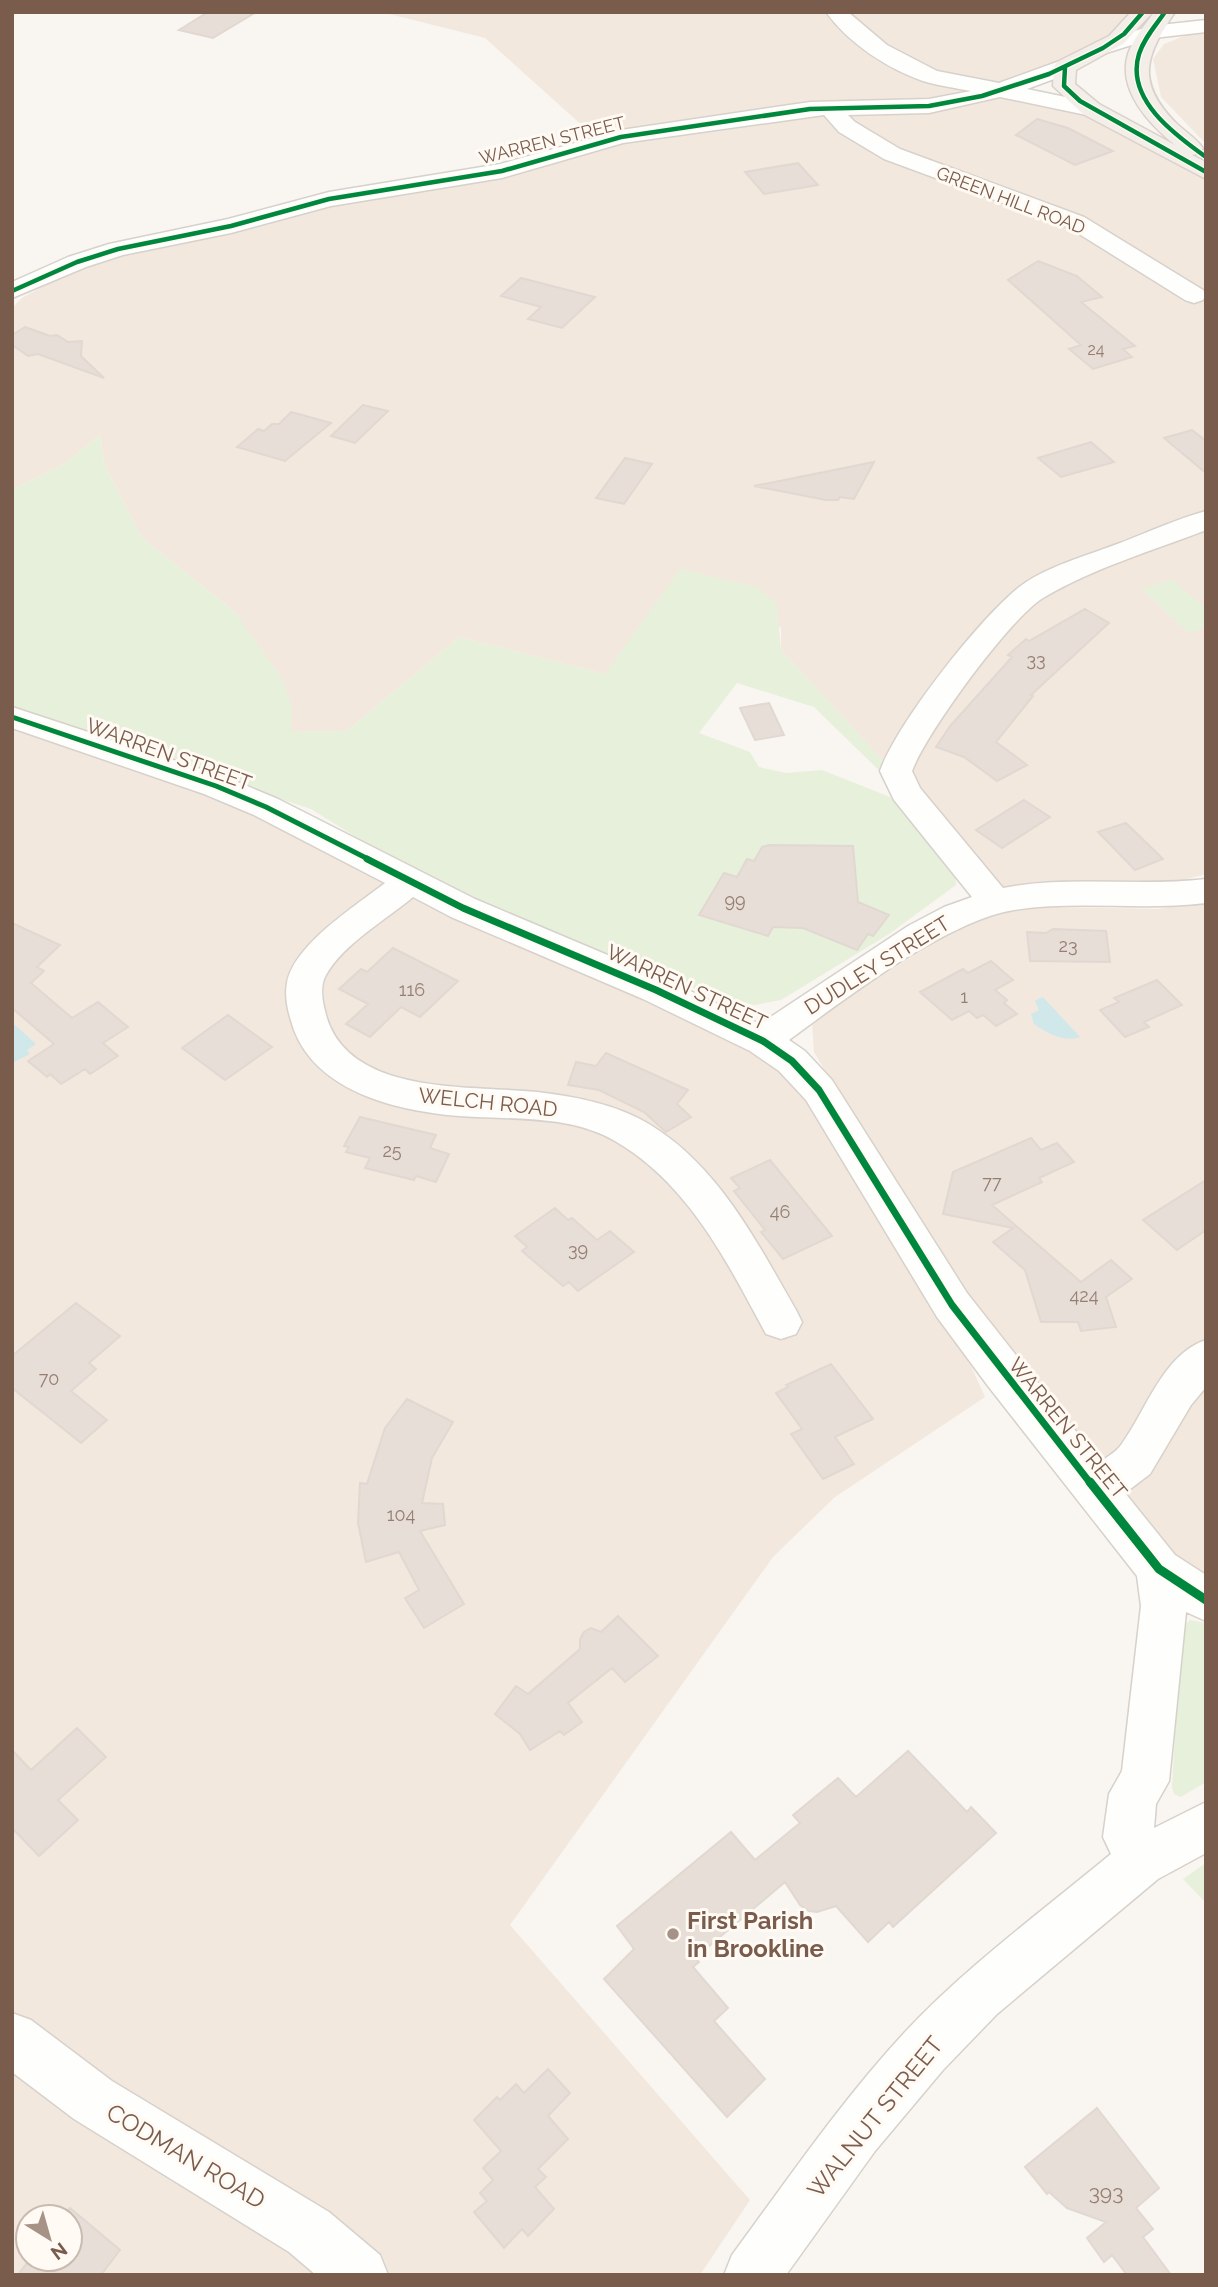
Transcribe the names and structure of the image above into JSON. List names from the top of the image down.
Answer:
{
  "streets": {
    "street": [
      "WARREN STREET",
      "GREEN HILL ROAD",
      "DUDLEY STREET",
      "WELCH ROAD",
      "WALNUT STREET",
      "CODMAN ROAD"
    ]
  },
  "crossings": [
    ["WARREN STREET", "GREEN HILL ROAD"],
    ["WARREN STREET", "DUDLEY STREET"],
    ["WARREN STREET", "WELCH ROAD"],
    ["WARREN STREET", "WALNUT STREET"]
  ],
  "places": ["First Parish in Brookline"],
  "house_numbers": [
    "24",
    "33",
    "99",
    "23",
    "116",
    "1",
    "25",
    "77",
    "46",
    "39",
    "424",
    "70",
    "104",
    "393"
  ],
  "north": "bottom right"
}
